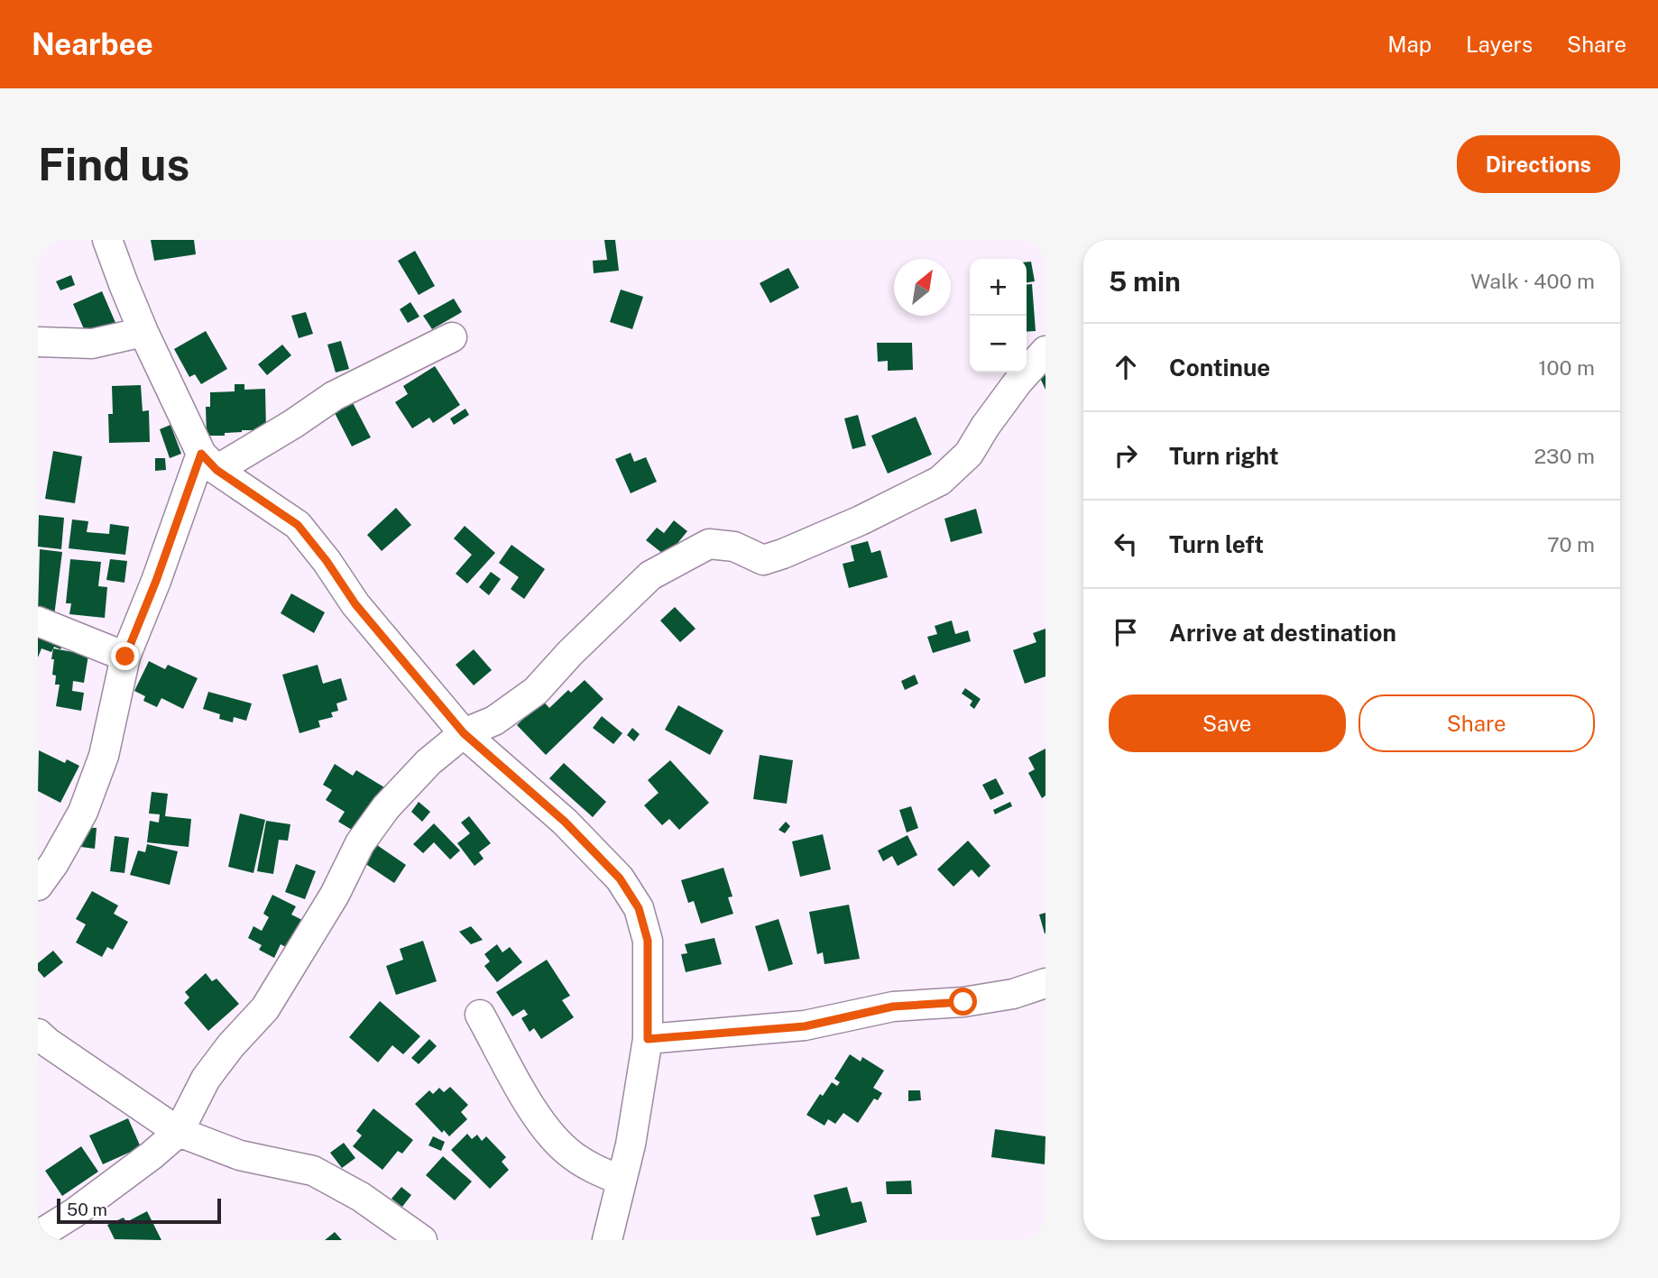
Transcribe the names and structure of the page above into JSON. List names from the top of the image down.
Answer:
{
  "scale_bar": "50 m",
  "north": "top right",
  "page": {
    "header": "Nearbee",
    "nav": ["Map", "Layers", "Share"],
    "buttons": [
      "Directions",
      ["Save", "Share"]
    ],
    "title": "Find us",
    "heading": ["5 min", "Walk · 400 m"],
    "map_buttons": ["+", "−"],
    "list": [
      ["Continue", "100 m"],
      ["Turn right", "230 m"],
      ["Turn left", "70 m"],
      "Arrive at destination"
    ],
    "scale": "50 m"
  }
}
